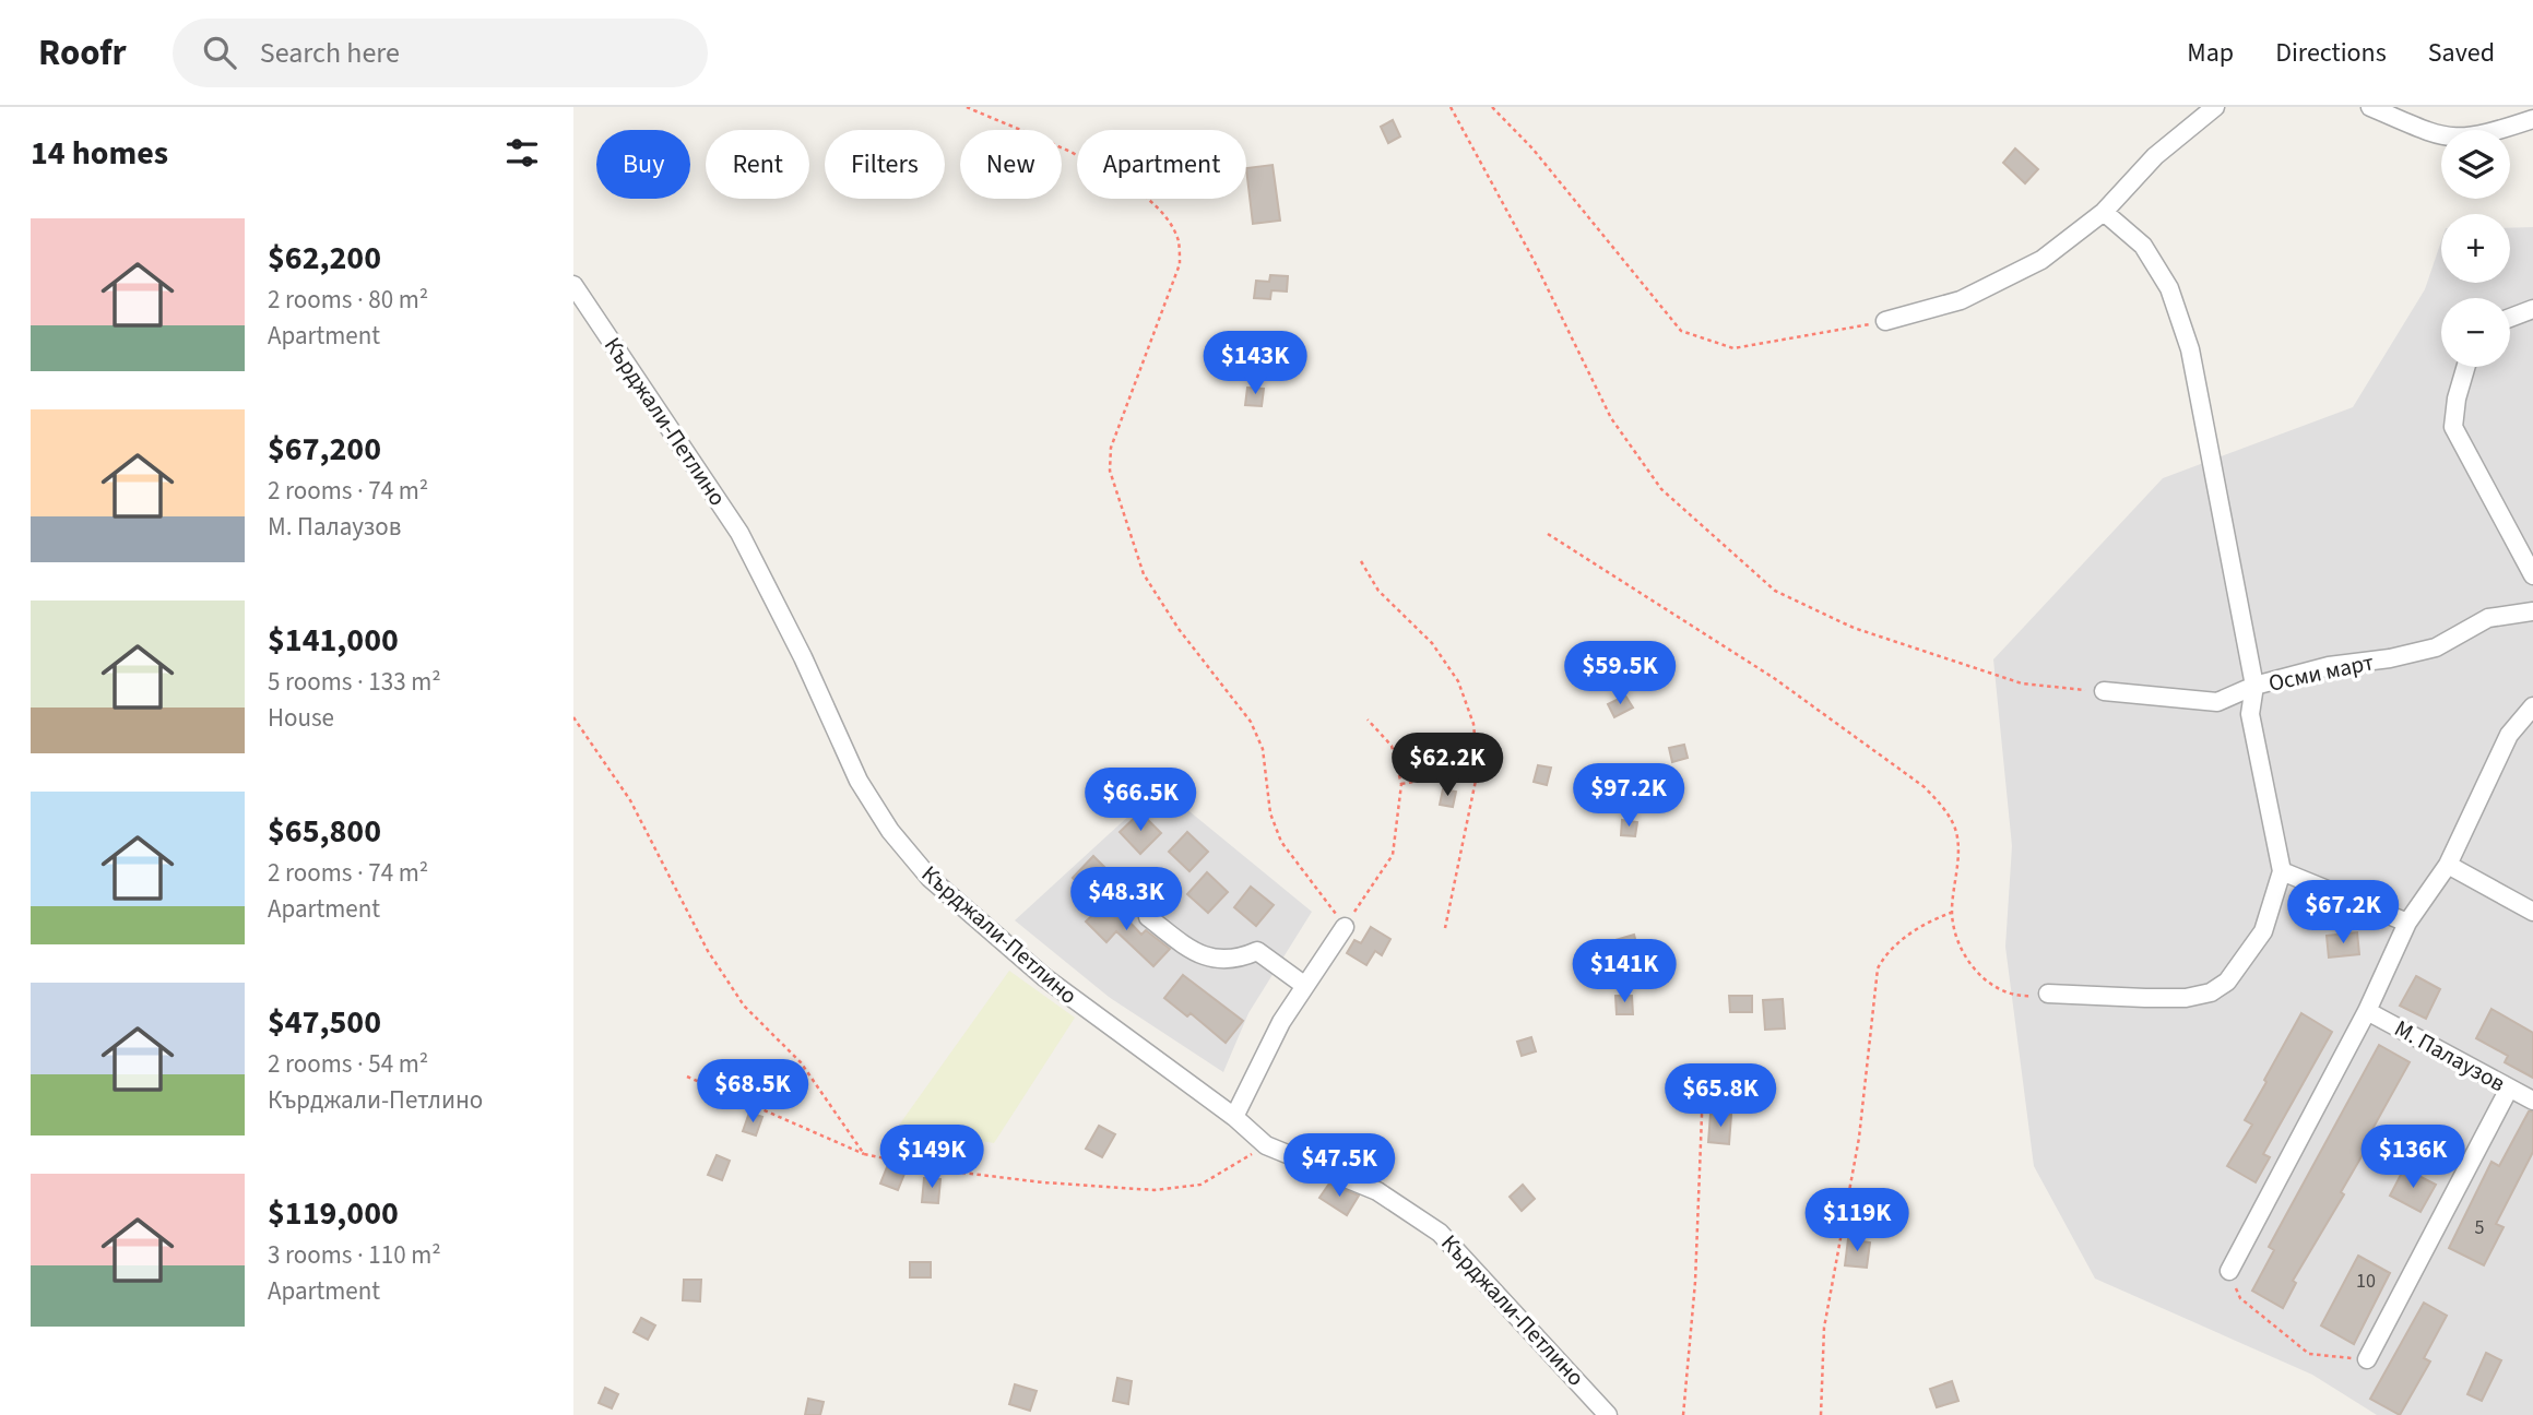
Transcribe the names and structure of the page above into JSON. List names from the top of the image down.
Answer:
{
  "streets": {
    "street": ["Кърджали-Петлино", "Осми март", "М. Палаузов"]
  },
  "house_numbers": ["5", "10"],
  "page": {
    "header": "Roofr",
    "search": "Search here",
    "nav": ["Map", "Directions", "Saved"],
    "heading": "14 homes",
    "map_buttons": ["+", "−"],
    "chip": [
      "Buy",
      "Rent",
      "Filters",
      "New",
      "Apartment"
    ],
    "list": [
      {
        "name": "$62,200",
        "note": "2 rooms · 80 m² · Apartment"
      },
      {
        "name": "$67,200",
        "note": "2 rooms · 74 m² · М. Палаузов"
      },
      {
        "name": "$141,000",
        "note": "5 rooms · 133 m² · House"
      },
      {
        "name": "$65,800",
        "note": "2 rooms · 74 m² · Apartment"
      },
      {
        "name": "$47,500",
        "note": "2 rooms · 54 m² · Кърджали-Петлино"
      },
      {
        "name": "$119,000",
        "note": "3 rooms · 110 m² · Apartment"
      }
    ],
    "price": [
      "$143K",
      "$59.5K",
      "$62.2K",
      "$97.2K",
      "$66.5K",
      "$48.3K",
      "$67.2K",
      "$141K",
      "$68.5K",
      "$65.8K",
      "$149K",
      "$136K",
      "$47.5K",
      "$119K"
    ]
  }
}
